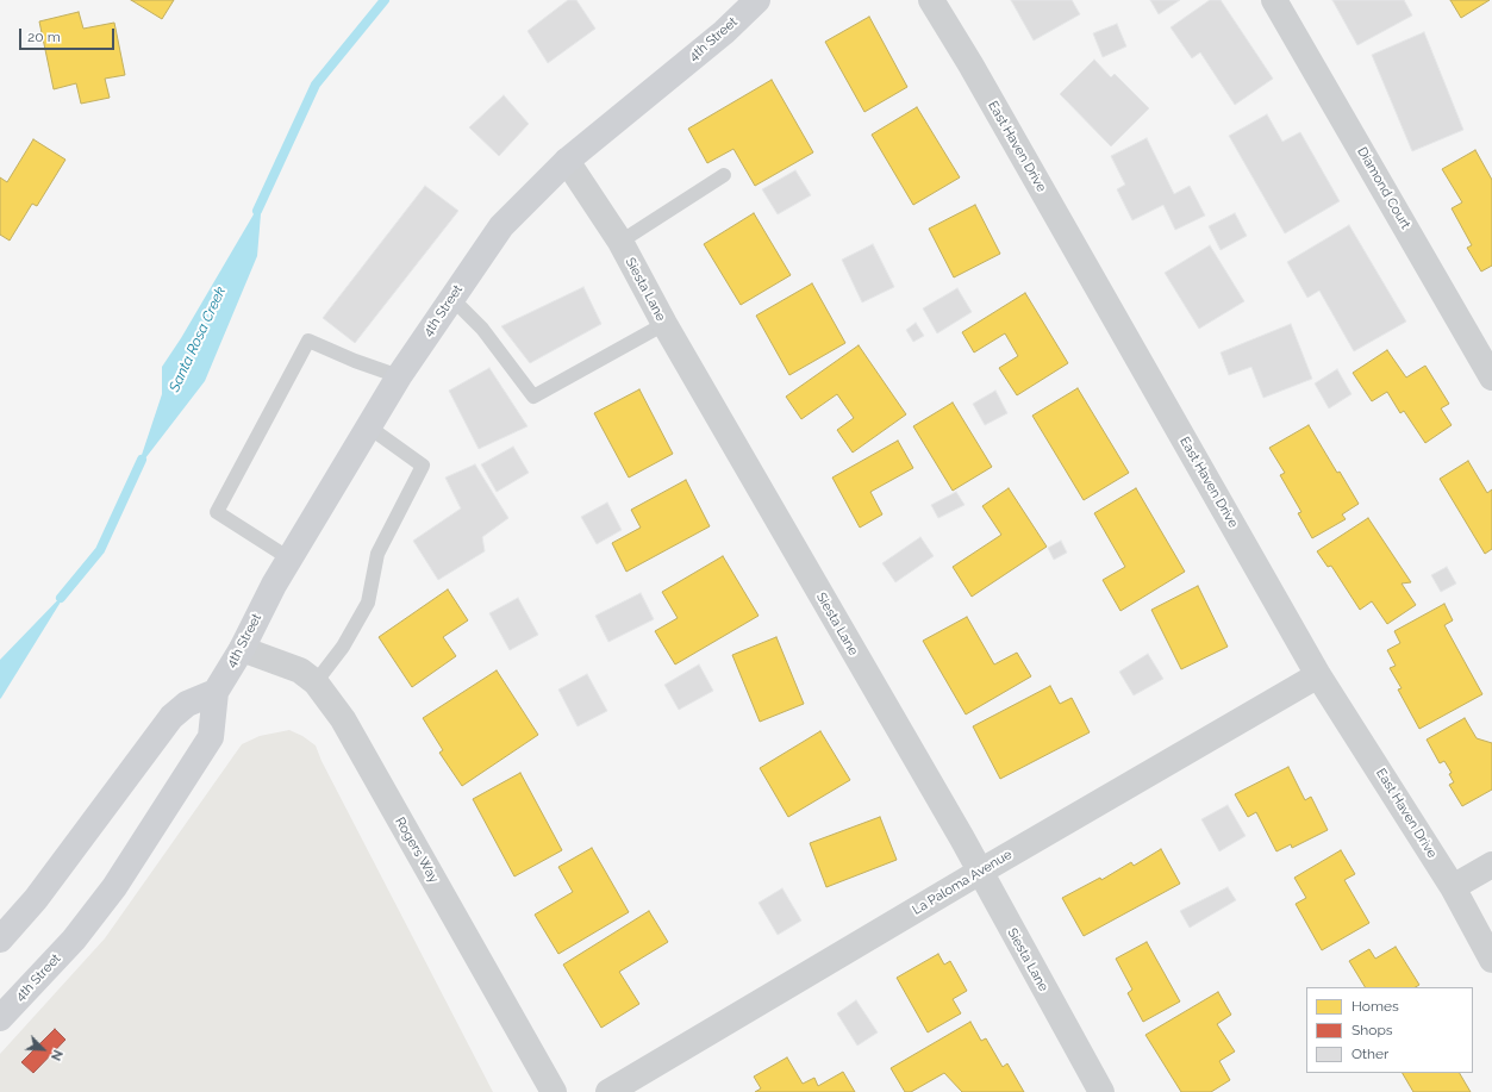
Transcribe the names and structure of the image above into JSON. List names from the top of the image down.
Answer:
{
  "streets": {
    "main road": ["4th Street"],
    "street": [
      "East Haven Drive",
      "Diamond Court",
      "Siesta Lane",
      "Rogers Way",
      "La Paloma Avenue"
    ]
  },
  "crossings": [
    ["4th Street", "Siesta Lane"],
    ["4th Street", "Rogers Way"],
    ["East Haven Drive", "La Paloma Avenue"],
    ["Siesta Lane", "La Paloma Avenue"]
  ],
  "water": ["Santa Rosa Creek"],
  "legend": ["Homes", "Shops", "Other"],
  "scale_bar": "20 m",
  "north": "bottom right"
}
